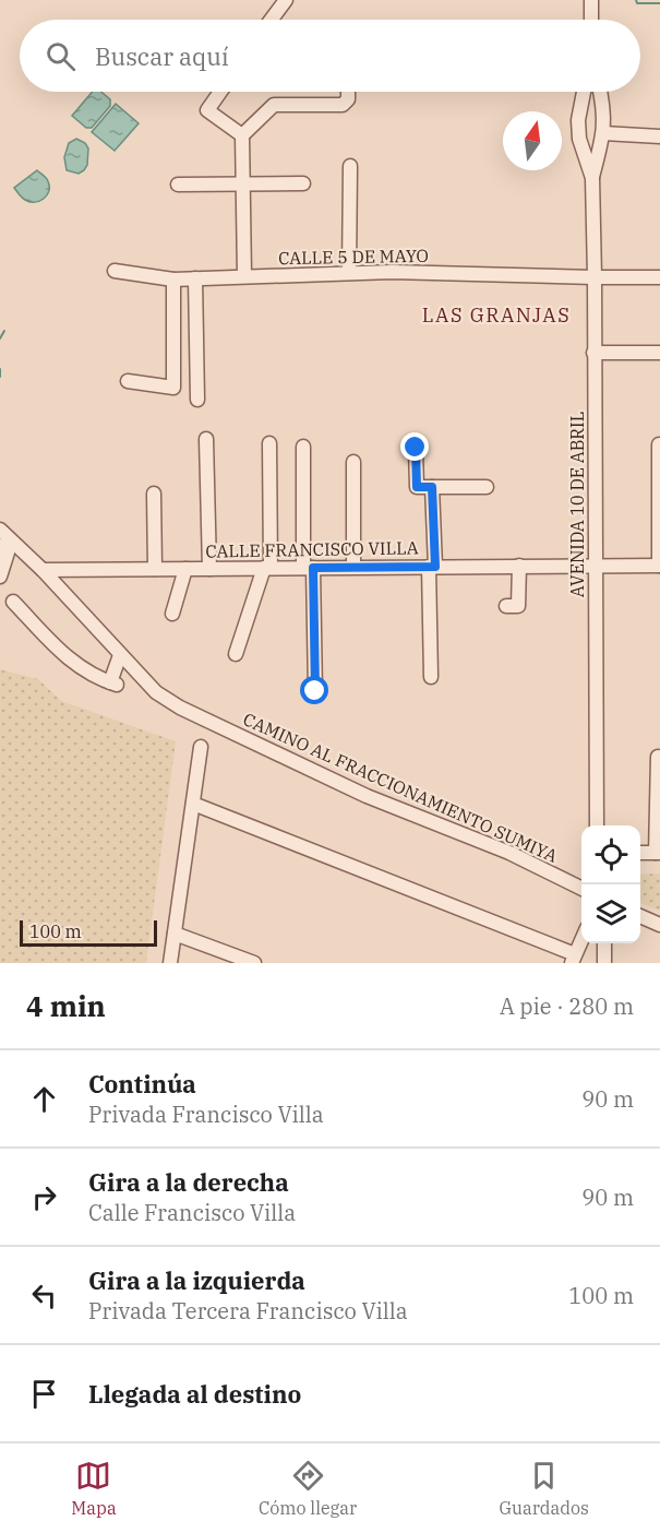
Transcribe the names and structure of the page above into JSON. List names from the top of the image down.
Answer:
{
  "streets": {
    "street": [
      "CALLE 5 DE MAYO",
      "AVENIDA 10 DE ABRIL",
      "CALLE FRANCISCO VILLA",
      "CAMINO AL FRACCIONAMIENTO SUMIYA"
    ]
  },
  "crossings": [
    ["CALLE 5 DE MAYO", "AVENIDA 10 DE ABRIL"],
    ["AVENIDA 10 DE ABRIL", "CALLE FRANCISCO VILLA"],
    ["CALLE FRANCISCO VILLA", "CAMINO AL FRACCIONAMIENTO SUMIYA"]
  ],
  "districts": ["LAS GRANJAS"],
  "scale_bar": "100 m",
  "north": "top",
  "page": {
    "search": "Buscar aquí",
    "scale": "100 m",
    "heading": ["4 min", "A pie · 280 m"],
    "list": [
      ["Continúa", "Privada Francisco Villa", "90 m"],
      ["Gira a la derecha", "Calle Francisco Villa", "90 m"],
      ["Gira a la izquierda", "Privada Tercera Francisco Villa", "100 m"],
      "Llegada al destino"
    ],
    "nav": ["Mapa", "Cómo llegar", "Guardados"]
  }
}
